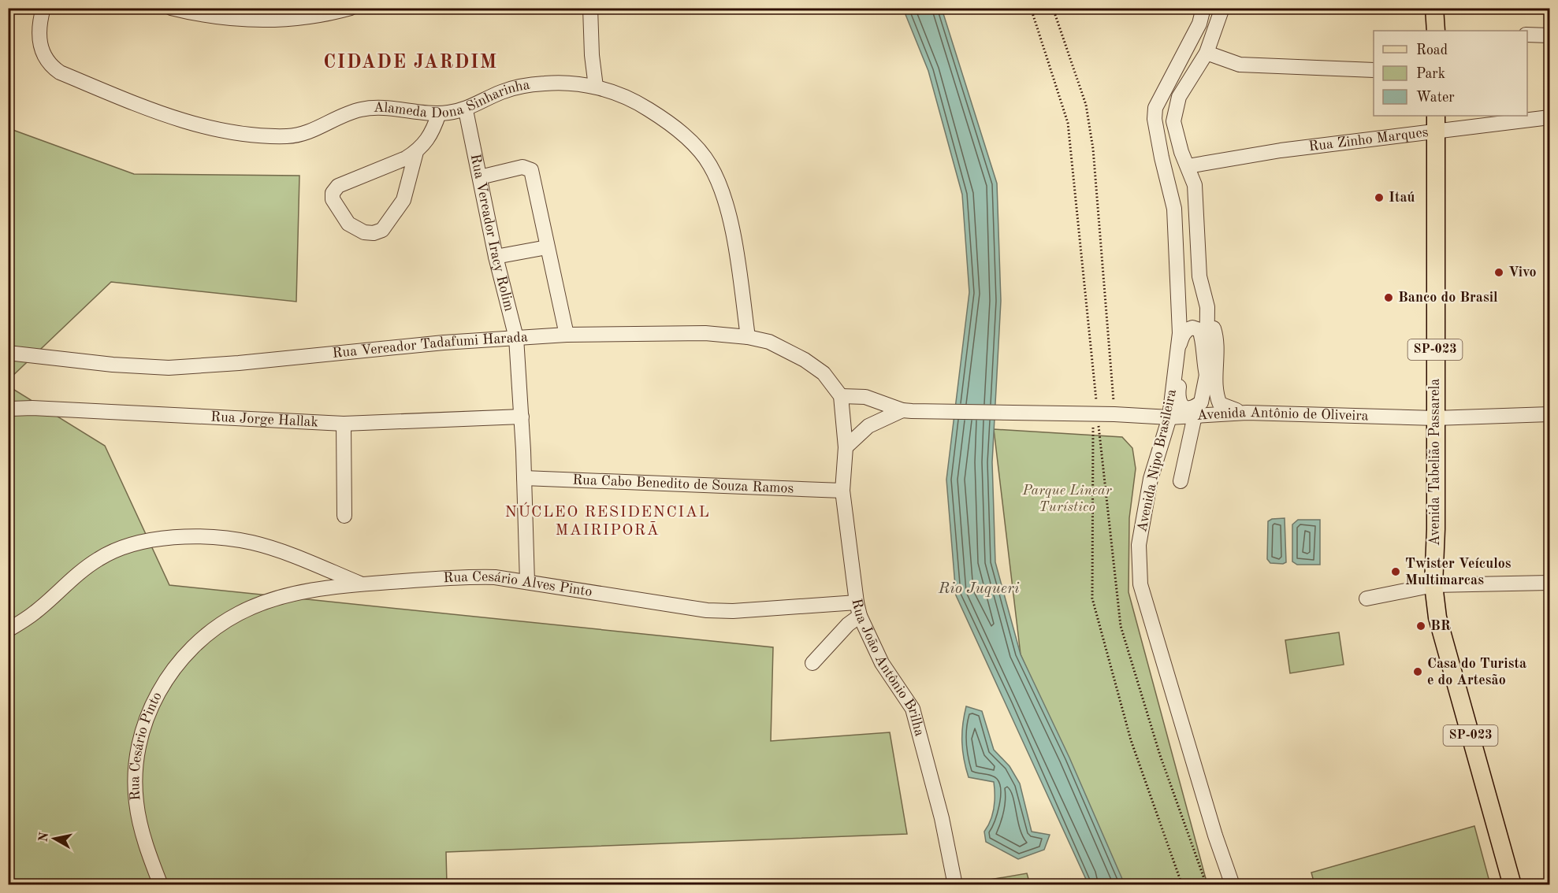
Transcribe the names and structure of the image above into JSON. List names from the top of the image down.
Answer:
{
  "streets": {
    "main road": ["SP-023", "Avenida Tabelião Passarela"],
    "street": [
      "Alameda Dona Sinharinha",
      "Rua Zinho Marques",
      "Rua Vereador Iracy Rolim",
      "Rua Vereador Tadafumi Harada",
      "Avenida Antônio de Oliveira",
      "Rua Jorge Hallak",
      "Avenida Nipo Brasileira",
      "Rua Cabo Benedito de Souza Ramos",
      "Rua Cesário Alves Pinto",
      "Rua João Antônio Brilha",
      "Rua Cesário Pinto"
    ]
  },
  "crossings": [
    ["Alameda Dona Sinharinha", "Rua Vereador Iracy Rolim"],
    ["Alameda Dona Sinharinha", "Rua Vereador Tadafumi Harada"],
    ["Rua Zinho Marques", "Avenida Tabelião Passarela"],
    ["Rua Vereador Iracy Rolim", "Rua Vereador Tadafumi Harada"],
    ["Rua Vereador Iracy Rolim", "Rua Jorge Hallak"],
    ["Rua Vereador Iracy Rolim", "Rua Cabo Benedito de Souza Ramos"],
    ["Rua Vereador Iracy Rolim", "Rua Cesário Alves Pinto"],
    ["Rua Vereador Tadafumi Harada", "Avenida Antônio de Oliveira"],
    ["Rua Vereador Tadafumi Harada", "Rua João Antônio Brilha"],
    ["Avenida Antônio de Oliveira", "Avenida Nipo Brasileira"],
    ["Avenida Antônio de Oliveira", "Avenida Tabelião Passarela"],
    ["Avenida Antônio de Oliveira", "Rua João Antônio Brilha"],
    ["Rua Cabo Benedito de Souza Ramos", "Rua João Antônio Brilha"],
    ["Rua Cesário Alves Pinto", "Rua João Antônio Brilha"],
    ["Rua Cesário Alves Pinto", "Rua Cesário Pinto"]
  ],
  "districts": ["CIDADE JARDIM", "NÚCLEO RESIDENCIAL MAIRIPORÃ"],
  "water": ["Rio Juqueri"],
  "parks": ["Parque Linear Turístico"],
  "places": [
    "Itaú",
    "Vivo",
    "Banco do Brasil",
    "Twister Veículos Multimarcas",
    "BR",
    "Casa do Turista e do Artesão"
  ],
  "legend": ["Road", "Park", "Water"],
  "north": "left"
}
